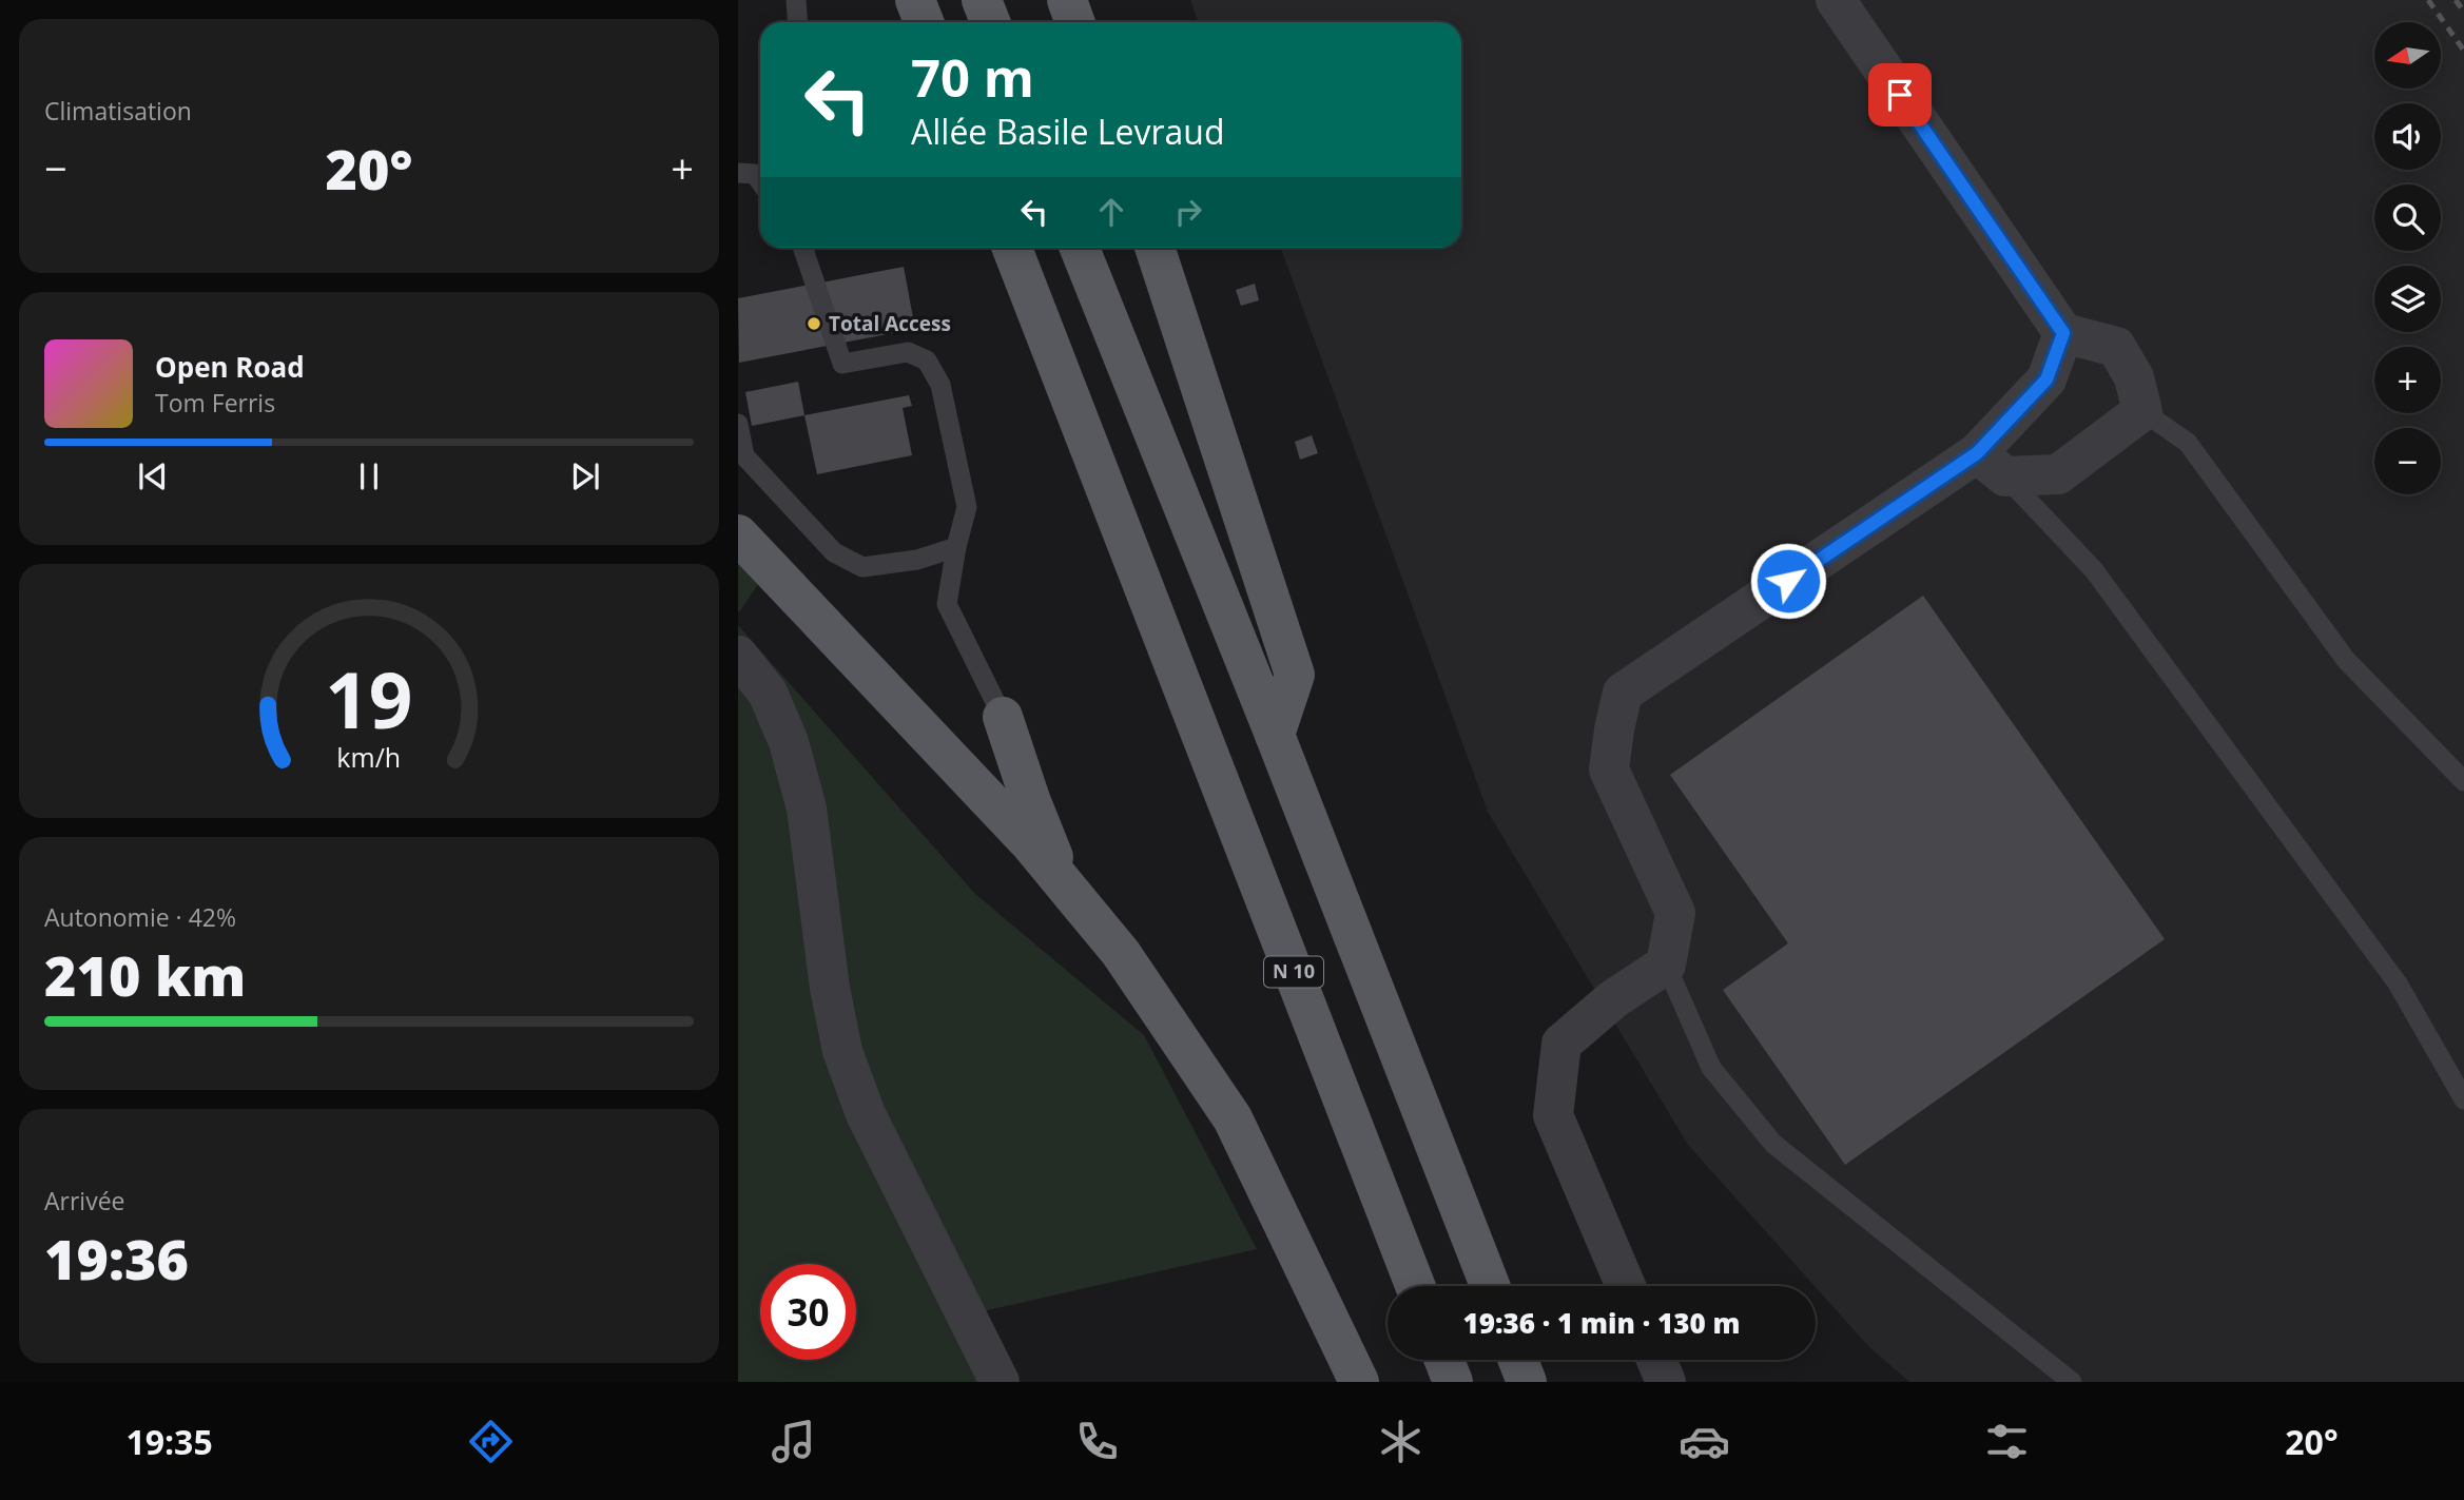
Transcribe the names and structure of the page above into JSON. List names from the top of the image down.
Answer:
{
  "streets": {
    "main road": ["N 10"]
  },
  "places": ["Total Access"],
  "north": "left",
  "page": {
    "tile": [
      "Climatisation",
      ["Autonomie · 42%", "210 km"],
      ["Arrivée", "19:36"]
    ],
    "map_buttons": ["+", "−"],
    "turn": ["70 m", "Allée Basile Levraud"],
    "heat": ["−", "20°", "+"],
    "song": ["Open Road", "Tom Ferris"],
    "limit": "30",
    "trip": "19:36 · 1 min · 130 m",
    "tabs": ["19:35", "20°"],
    "gauge": ["19", "km/h"]
  }
}
